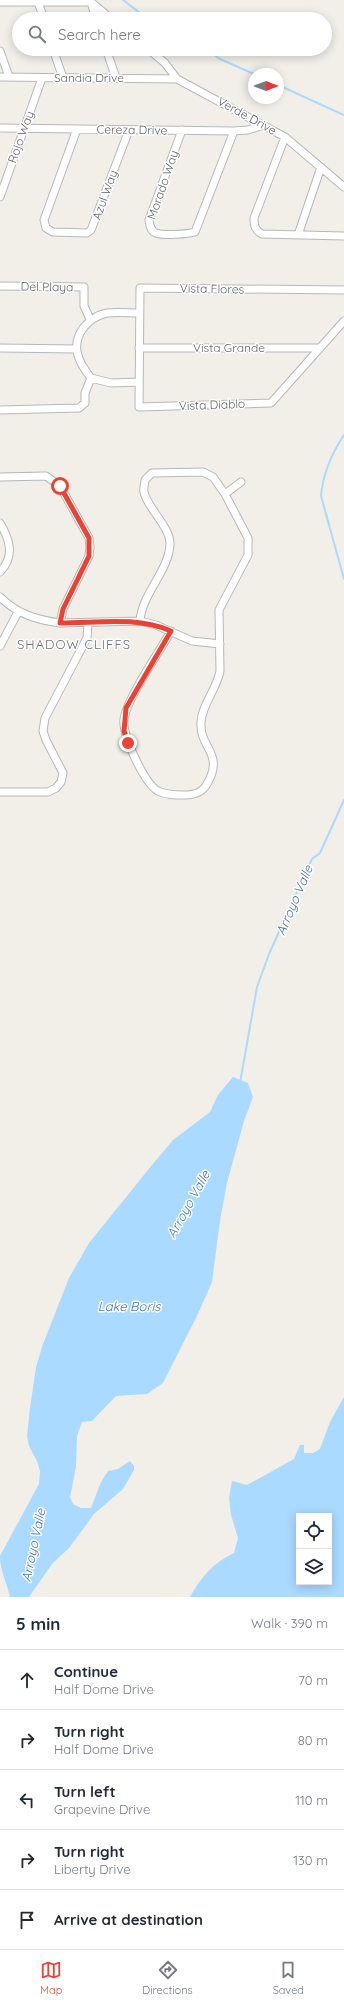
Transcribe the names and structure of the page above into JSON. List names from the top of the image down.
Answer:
{
  "streets": {
    "street": [
      "Sandia Drive",
      "Verde Drive",
      "Cereza Drive",
      "Rojo Way",
      "Morado Way",
      "Azul Way",
      "Del Playa",
      "Vista Flores",
      "Vista Grande",
      "Vista Diablo"
    ]
  },
  "crossings": [
    ["Sandia Drive", "Verde Drive"],
    ["Sandia Drive", "Rojo Way"],
    ["Verde Drive", "Cereza Drive"],
    ["Cereza Drive", "Rojo Way"],
    ["Cereza Drive", "Morado Way"],
    ["Cereza Drive", "Azul Way"],
    ["Del Playa", "Vista Flores"],
    ["Del Playa", "Vista Grande"],
    ["Del Playa", "Vista Diablo"],
    ["Vista Flores", "Vista Grande"],
    ["Vista Flores", "Vista Diablo"],
    ["Vista Grande", "Vista Diablo"]
  ],
  "districts": ["SHADOW CLIFFS"],
  "water": ["Arroyo Valle", "Lake Boris"],
  "north": "right",
  "page": {
    "search": "Search here",
    "heading": ["5 min", "Walk · 390 m"],
    "list": [
      ["Continue", "Half Dome Drive", "70 m"],
      ["Turn right", "Half Dome Drive", "80 m"],
      ["Turn left", "Grapevine Drive", "110 m"],
      ["Turn right", "Liberty Drive", "130 m"],
      "Arrive at destination"
    ],
    "nav": ["Map", "Directions", "Saved"]
  }
}
